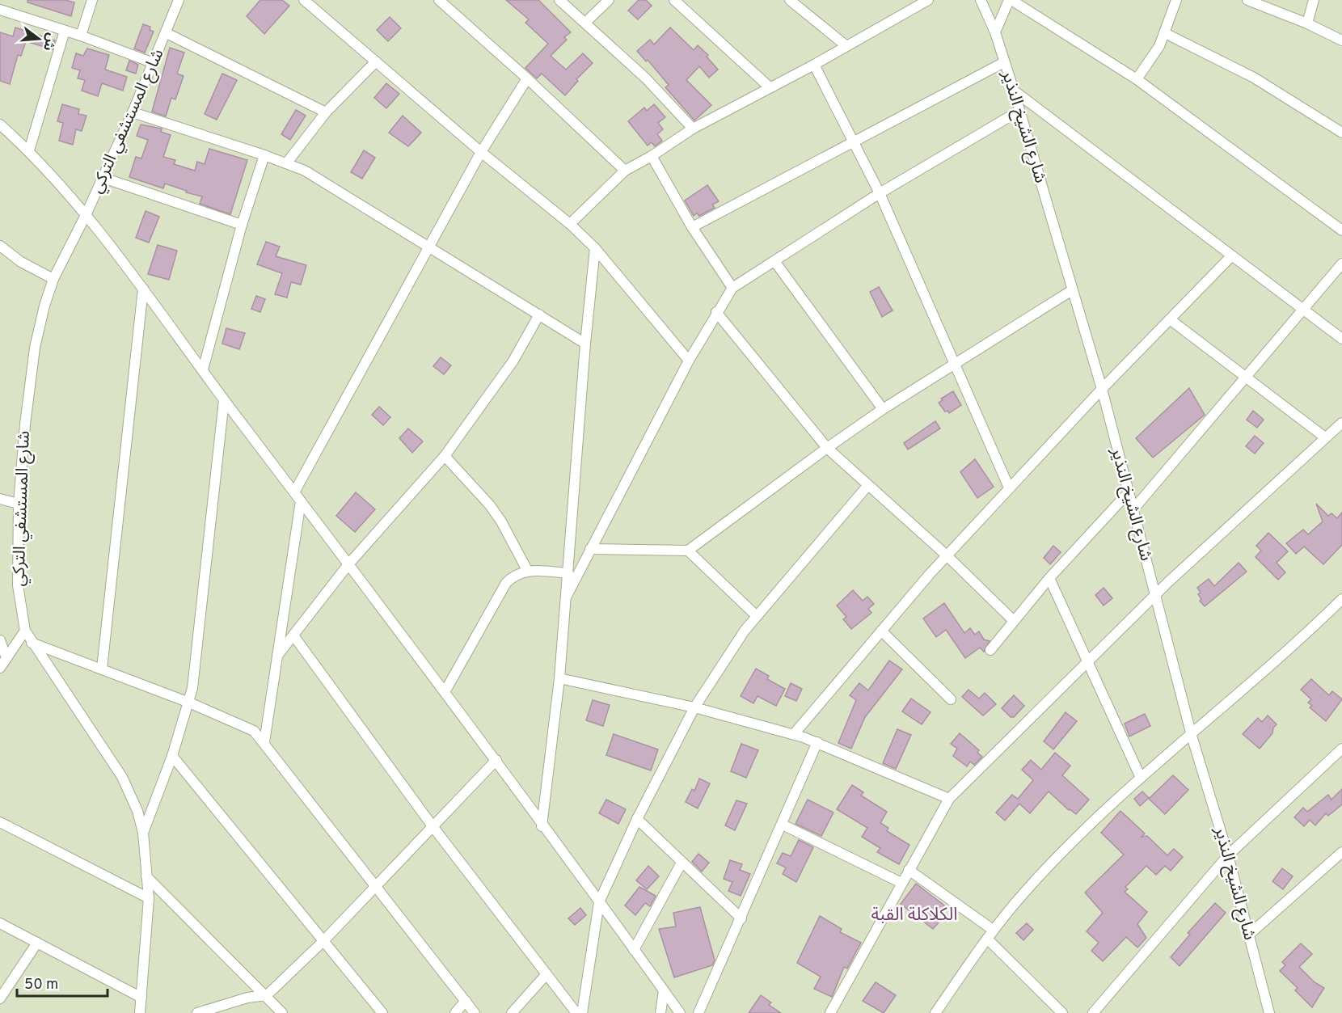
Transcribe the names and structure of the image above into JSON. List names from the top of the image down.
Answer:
{
  "streets": {
    "street": ["شارع المستشفي التركي", "شارع الشيخ النذير"]
  },
  "districts": ["الكلاكلة القبة"],
  "scale_bar": "50 m",
  "north": "right"
}
